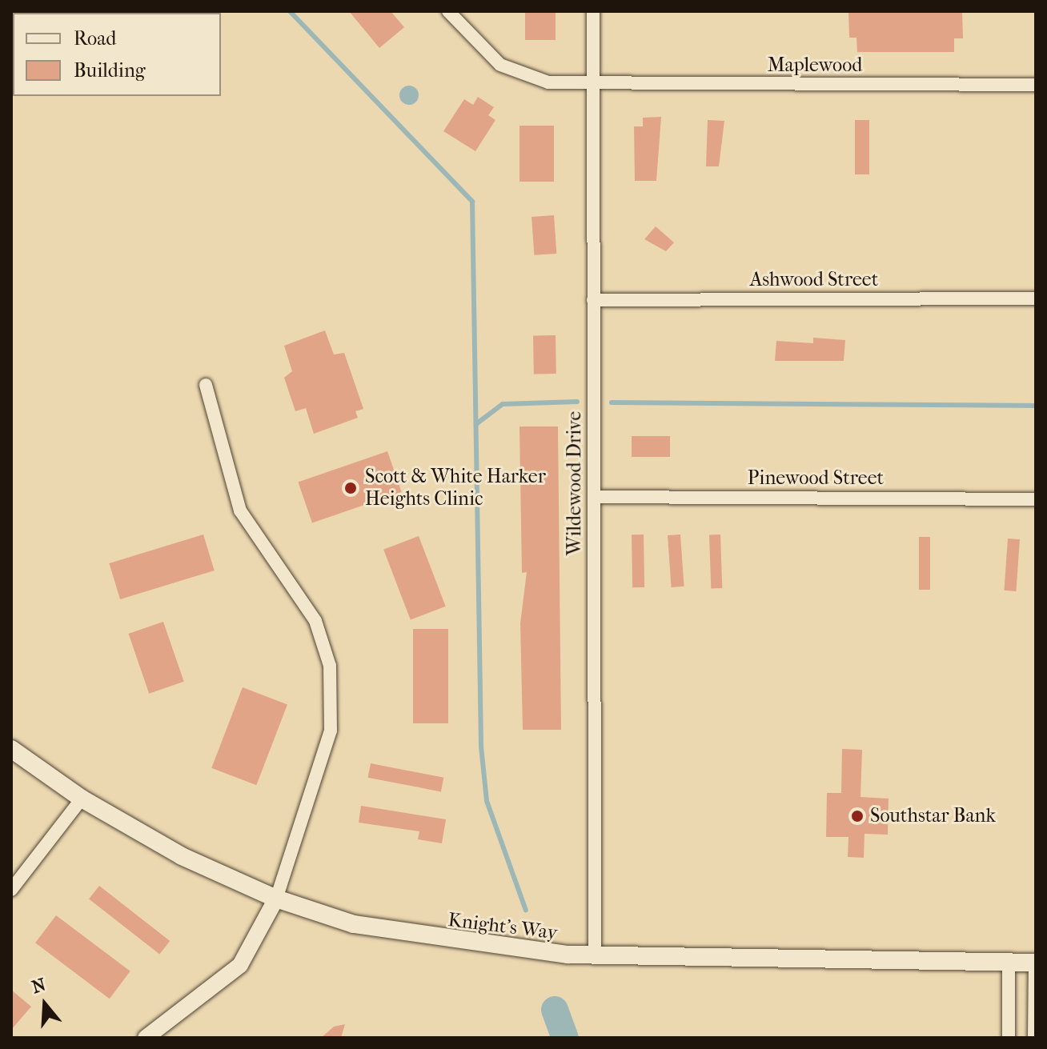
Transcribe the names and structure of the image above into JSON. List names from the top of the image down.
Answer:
{
  "streets": {
    "main road": ["Knight's Way"],
    "street": [
      "Maplewood",
      "Ashwood Street",
      "Pinewood Street",
      "Wildewood Drive"
    ]
  },
  "crossings": [
    ["Maplewood", "Wildewood Drive"],
    ["Ashwood Street", "Wildewood Drive"],
    ["Pinewood Street", "Wildewood Drive"],
    ["Wildewood Drive", "Knight's Way"]
  ],
  "places": ["Scott & White Harker Heights Clinic", "Southstar Bank"],
  "legend": ["Road", "Building"],
  "north": "top"
}
